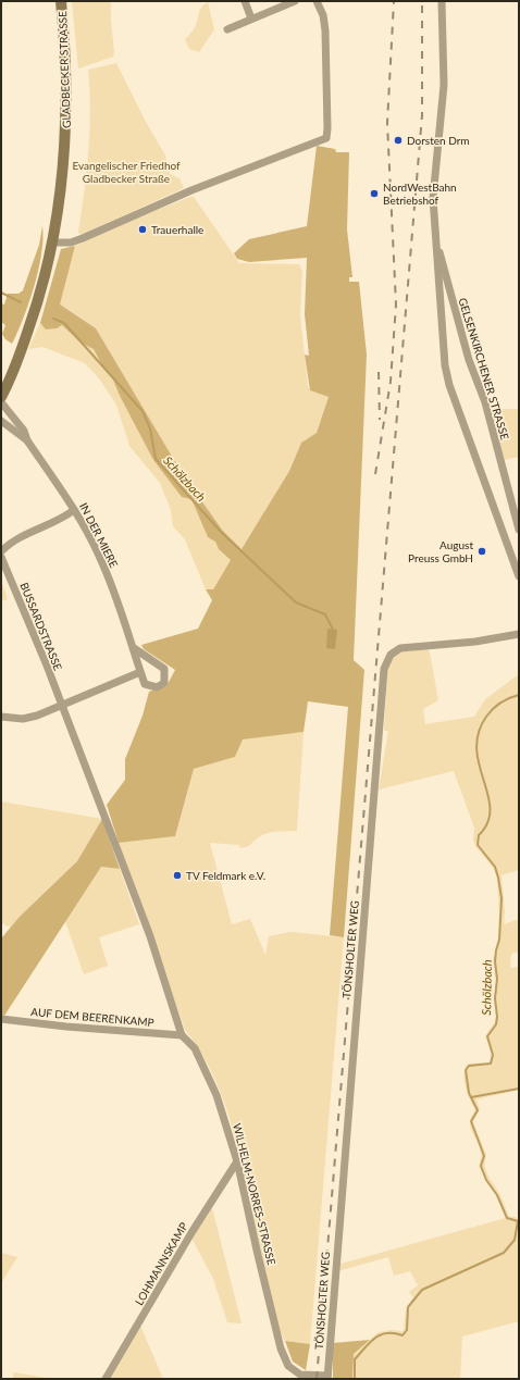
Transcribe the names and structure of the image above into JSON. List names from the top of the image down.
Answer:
{
  "streets": {
    "main road": ["GLADBECKER STRASSE"],
    "street": [
      "GELSENKIRCHENER STRASSE",
      "IN DER MIERE",
      "BUSSARDSTRASSE",
      "TÖNSHOLTER WEG",
      "AUF DEM BEERENKAMP",
      "WILHELM-NORRES-STRASSE",
      "LOHMANNSKAMP"
    ]
  },
  "crossings": [
    ["BUSSARDSTRASSE", "WILHELM-NORRES-STRASSE"],
    ["TÖNSHOLTER WEG", "WILHELM-NORRES-STRASSE"],
    ["AUF DEM BEERENKAMP", "WILHELM-NORRES-STRASSE"],
    ["WILHELM-NORRES-STRASSE", "LOHMANNSKAMP"]
  ],
  "water": ["Schölzbach"],
  "parks": ["Evangelischer Friedhof Gladbecker Straße"],
  "places": [
    "Dorsten Drm",
    "NordWestBahn Betriebshof",
    "Trauerhalle",
    "August Preuss GmbH",
    "TV Feldmark e.V."
  ]
}
